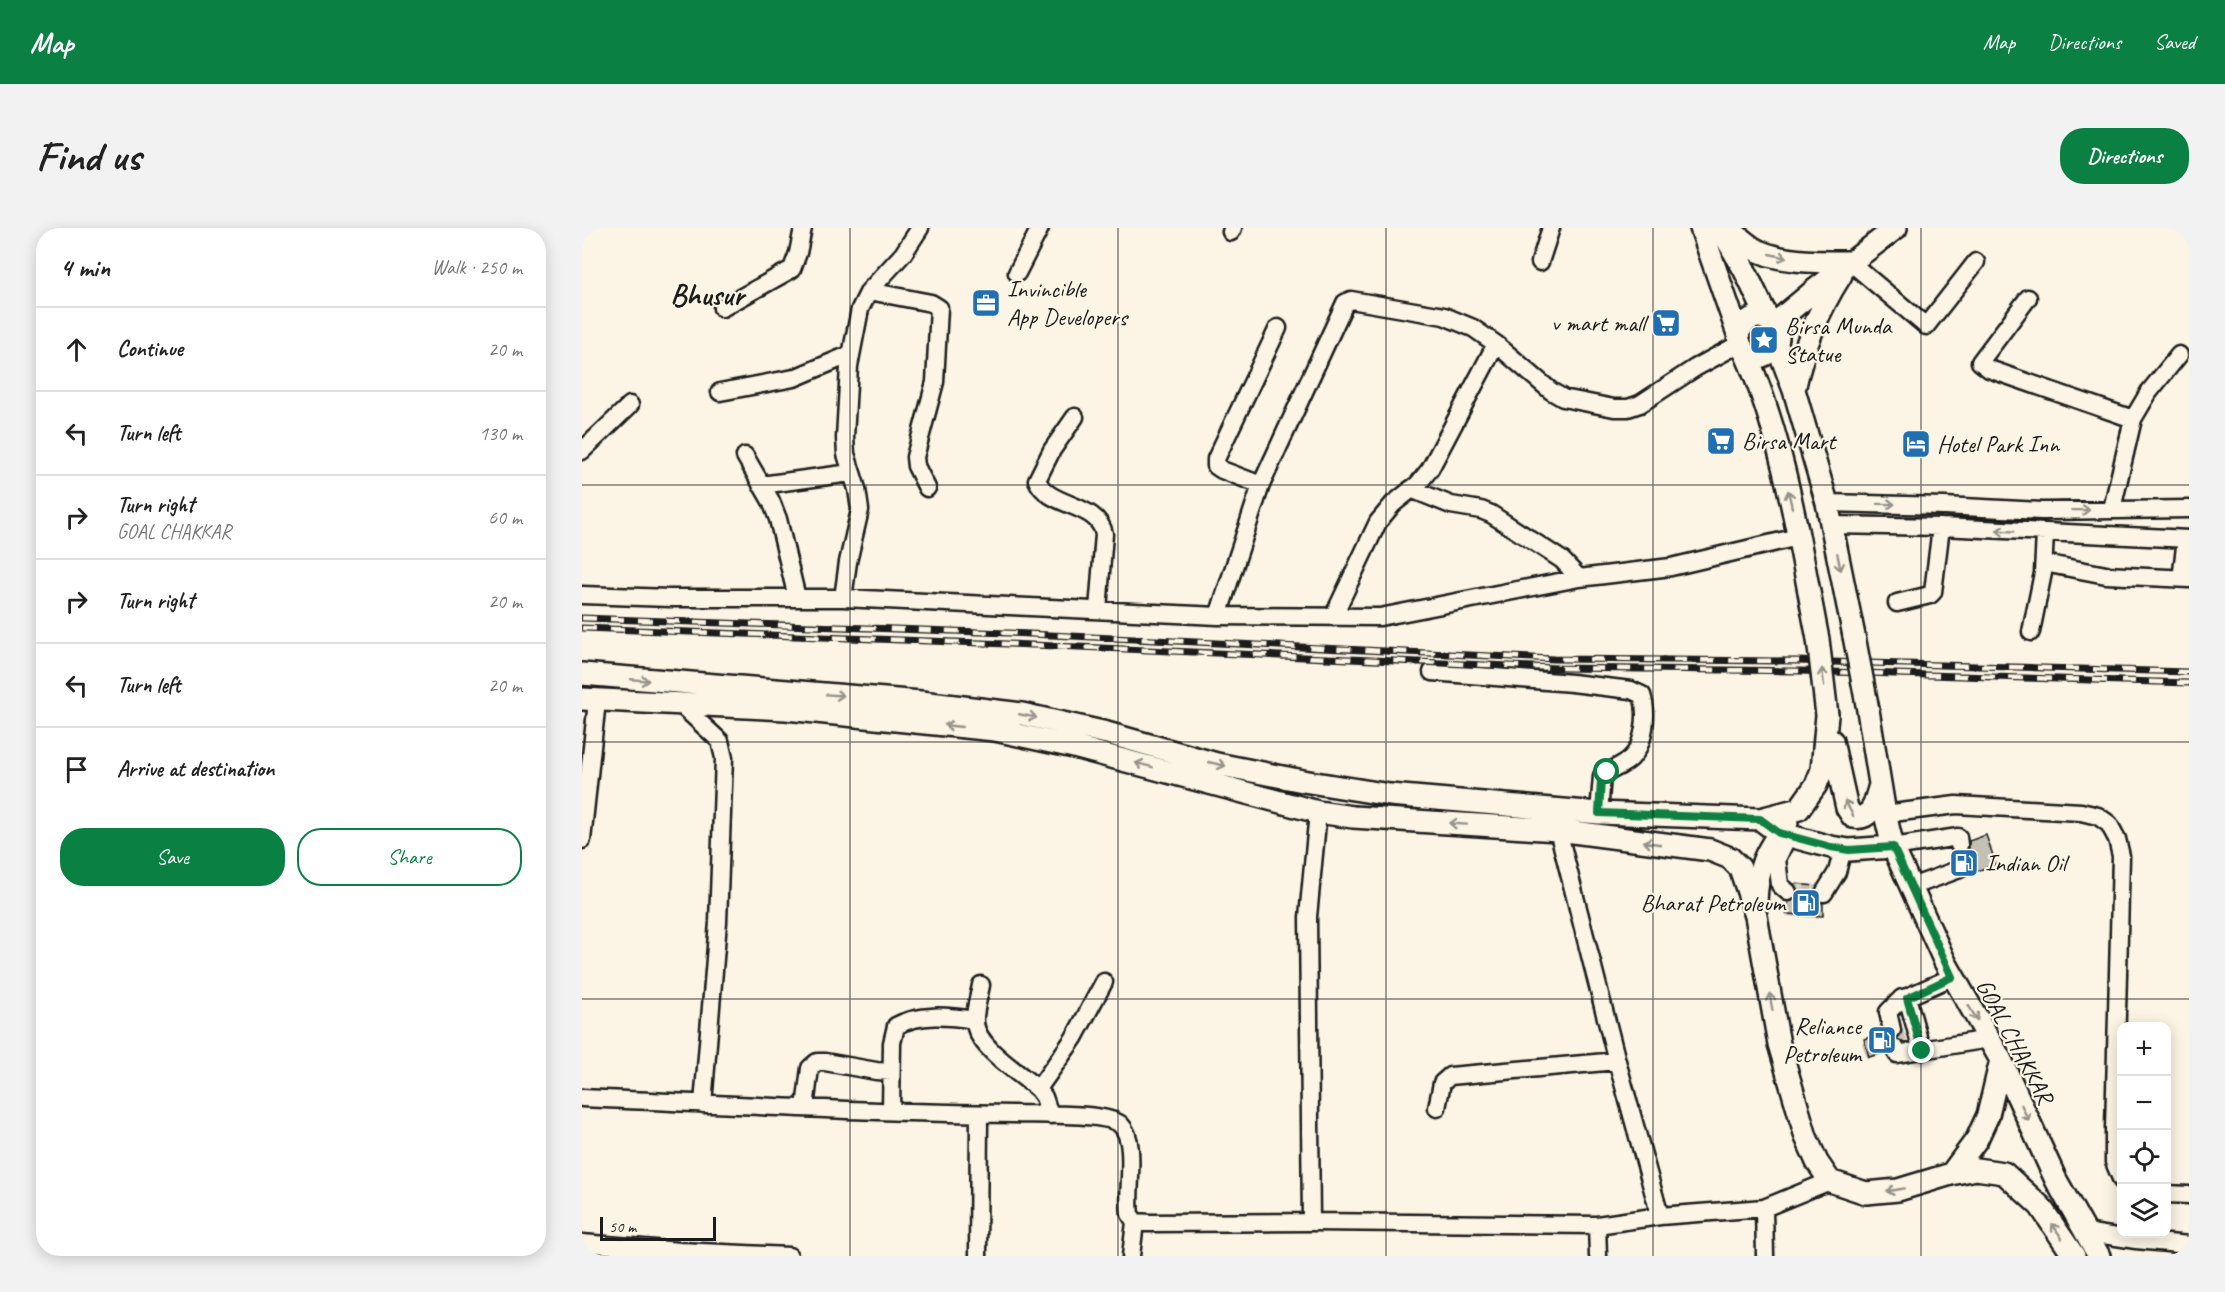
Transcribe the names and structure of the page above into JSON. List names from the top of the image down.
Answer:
{
  "streets": {
    "main road": ["GOAL CHAKKAR"]
  },
  "districts": ["Bhusur"],
  "places": {
    "office": ["Invincible App Developers"],
    "supermarket": ["v mart mall", "Birsa Mart"],
    "place": ["Birsa Munda Statue"],
    "hotel": ["Hotel Park Inn"],
    "fuel station": ["Indian Oil", "Bharat Petroleum", "Reliance Petroleum"]
  },
  "scale_bar": "50 m",
  "page": {
    "header": "Map",
    "nav": ["Map", "Directions", "Saved"],
    "buttons": [
      "Directions",
      ["Save", "Share"]
    ],
    "title": "Find us",
    "heading": ["4 min", "Walk · 250 m"],
    "list": [
      ["Continue", "20 m"],
      ["Turn left", "130 m"],
      ["Turn right", "GOAL CHAKKAR", "60 m"],
      ["Turn right", "20 m"],
      ["Turn left", "20 m"],
      "Arrive at destination"
    ],
    "map_buttons": ["+", "−"],
    "scale": "50 m"
  }
}
